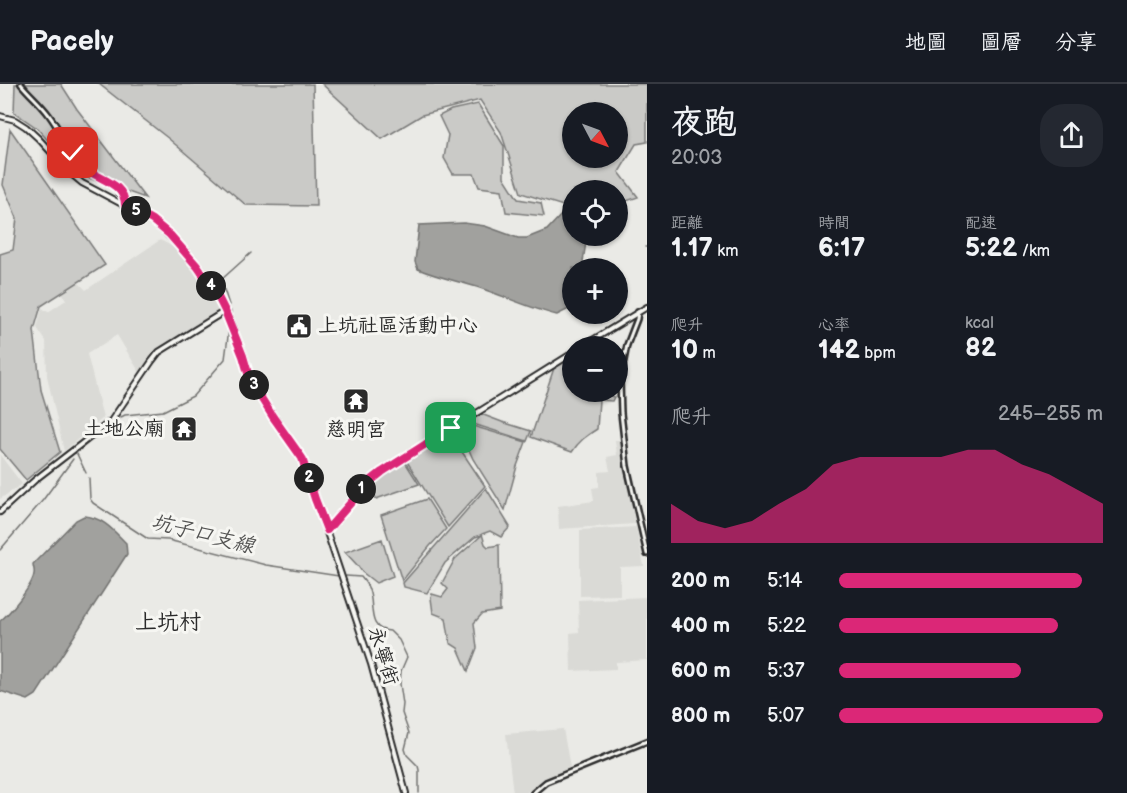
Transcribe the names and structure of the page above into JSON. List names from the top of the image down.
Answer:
{
  "streets": {
    "street": ["永寧街"]
  },
  "districts": ["上坑村"],
  "water": ["坑子口支線"],
  "places": {
    "public building": ["上坑社區活動中心"],
    "temple": ["慈明宮", "土地公廟"]
  },
  "north": "bottom right",
  "page": {
    "header": "Pacely",
    "nav": ["地圖", "圖層", "分享"],
    "heading": ["夜跑", "20:03"],
    "map_buttons": ["+", "−"],
    "stats": [
      ["距離", "1.17 km"],
      ["時間", "6:17"],
      ["配速", "5:22 /km"],
      ["爬升", "10 m"],
      ["心率", "142 bpm"],
      ["kcal", "82"]
    ],
    "pins": [
      "5",
      "4",
      "3",
      "2",
      "1"
    ],
    "chart": ["爬升", "245–255 m"],
    "list": [
      {
        "name": "200 m",
        "note": "5:14"
      },
      {
        "name": "400 m",
        "note": "5:22"
      },
      {
        "name": "600 m",
        "note": "5:37"
      },
      {
        "name": "800 m",
        "note": "5:07"
      }
    ]
  }
}
